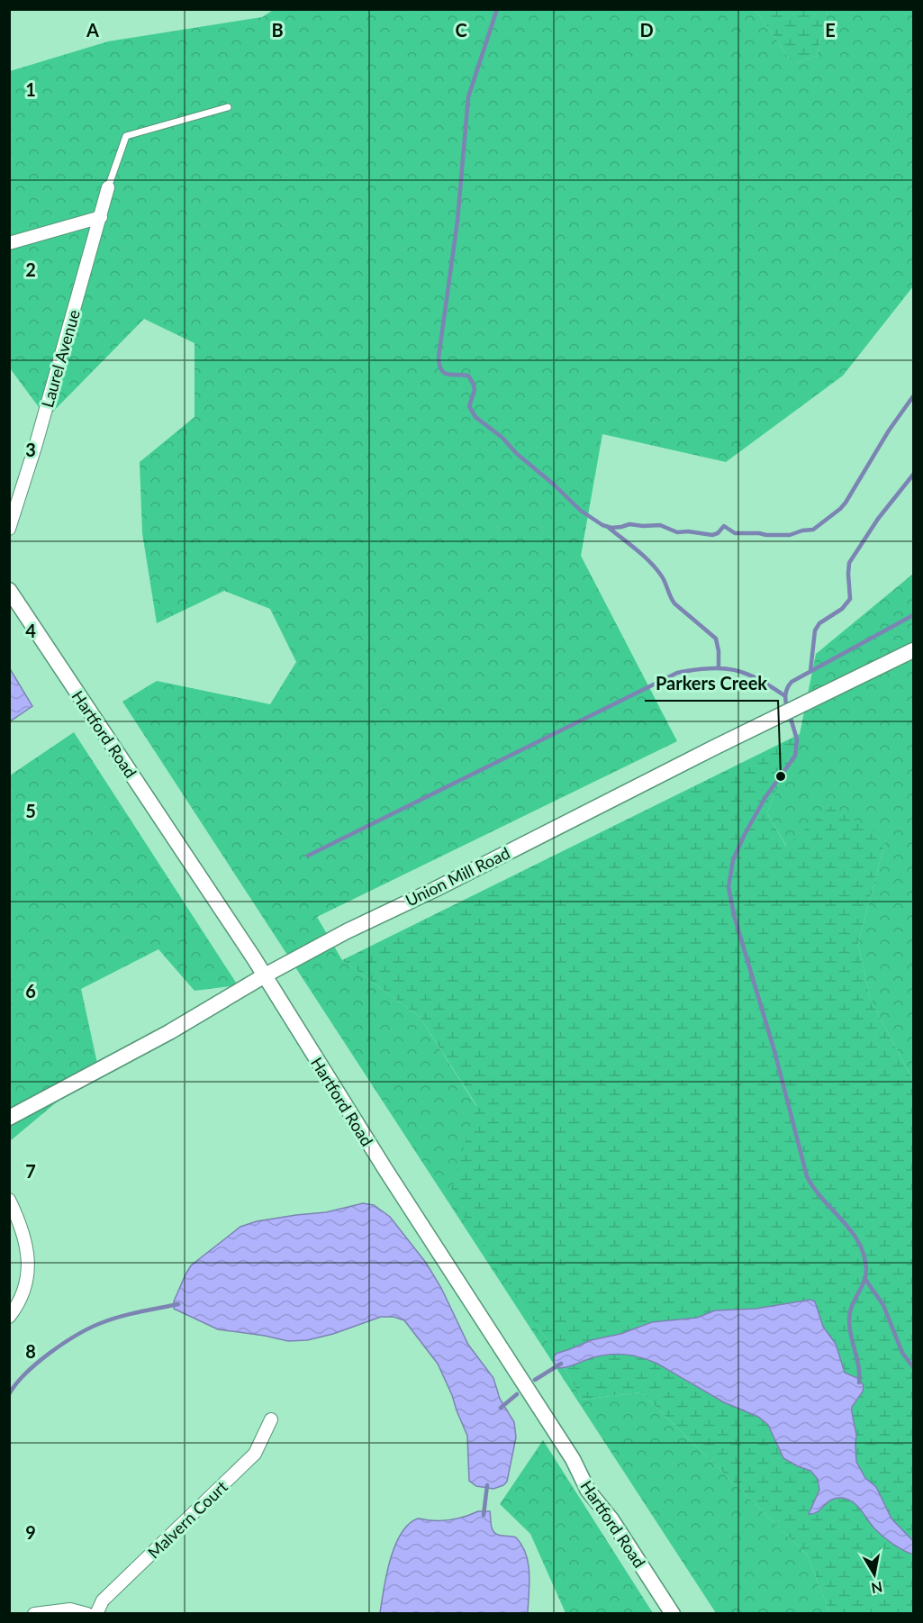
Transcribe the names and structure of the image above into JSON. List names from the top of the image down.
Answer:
{
  "streets": {
    "street": [
      "Laurel Avenue",
      "Hartford Road",
      "Union Mill Road",
      "Malvern Court"
    ]
  },
  "crossings": [
    ["Hartford Road", "Union Mill Road"]
  ],
  "places": ["Parkers Creek"],
  "north": "bottom",
  "grid": {
    "columns": [
      "A",
      "B",
      "C",
      "D",
      "E"
    ],
    "rows": [
      "1",
      "2",
      "3",
      "4",
      "5",
      "6",
      "7",
      "8",
      "9"
    ]
  }
}
